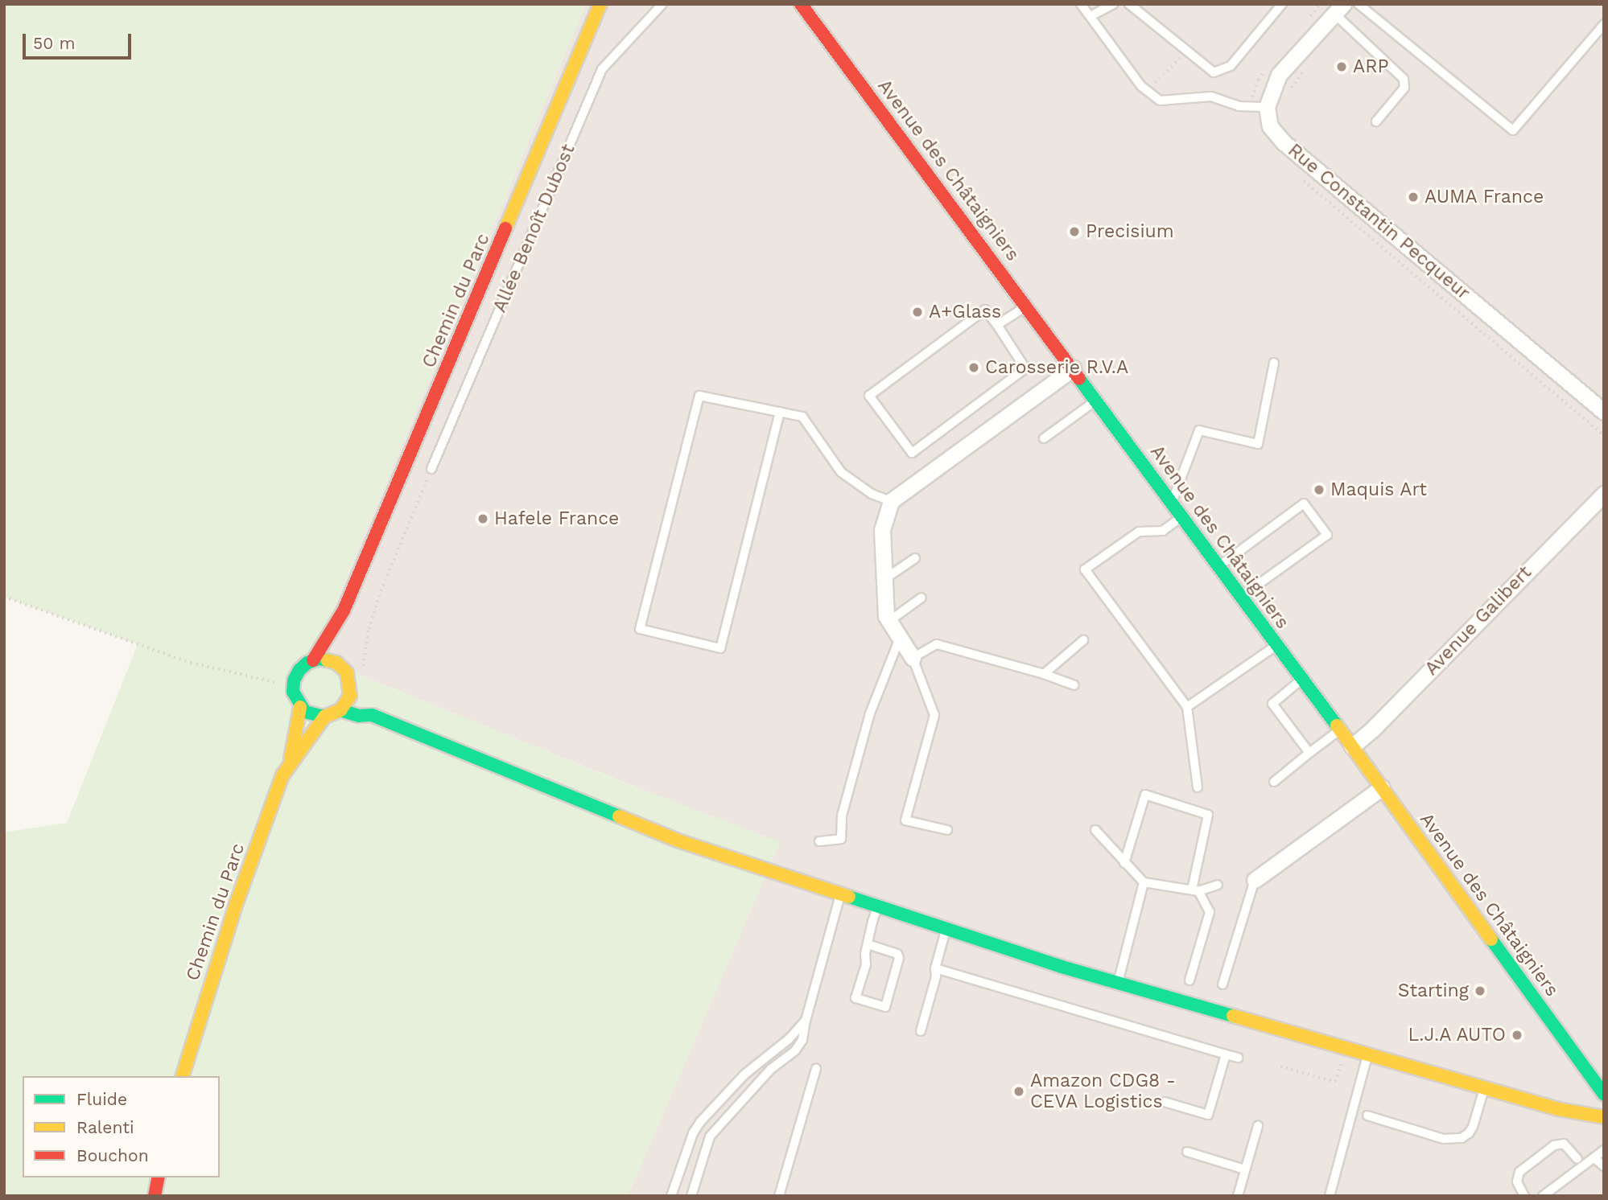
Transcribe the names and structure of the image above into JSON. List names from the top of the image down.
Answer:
{
  "streets": {
    "street": [
      "Avenue des Châtaigniers",
      "Rue Constantin Pecqueur",
      "Chemin du Parc",
      "Avenue Galibert"
    ],
    "lane": ["Allée Benoît Dubost"]
  },
  "crossings": [
    ["Avenue des Châtaigniers", "Avenue Galibert"]
  ],
  "places": [
    "ARP",
    "AUMA France",
    "Precisium",
    "A+Glass",
    "Carosserie R.V.A",
    "Maquis Art",
    "Hafele France",
    "Starting",
    "L.J.A AUTO",
    "Amazon CDG8 - CEVA Logistics"
  ],
  "legend": ["Fluide", "Ralenti", "Bouchon"],
  "scale_bar": "50 m"
}
